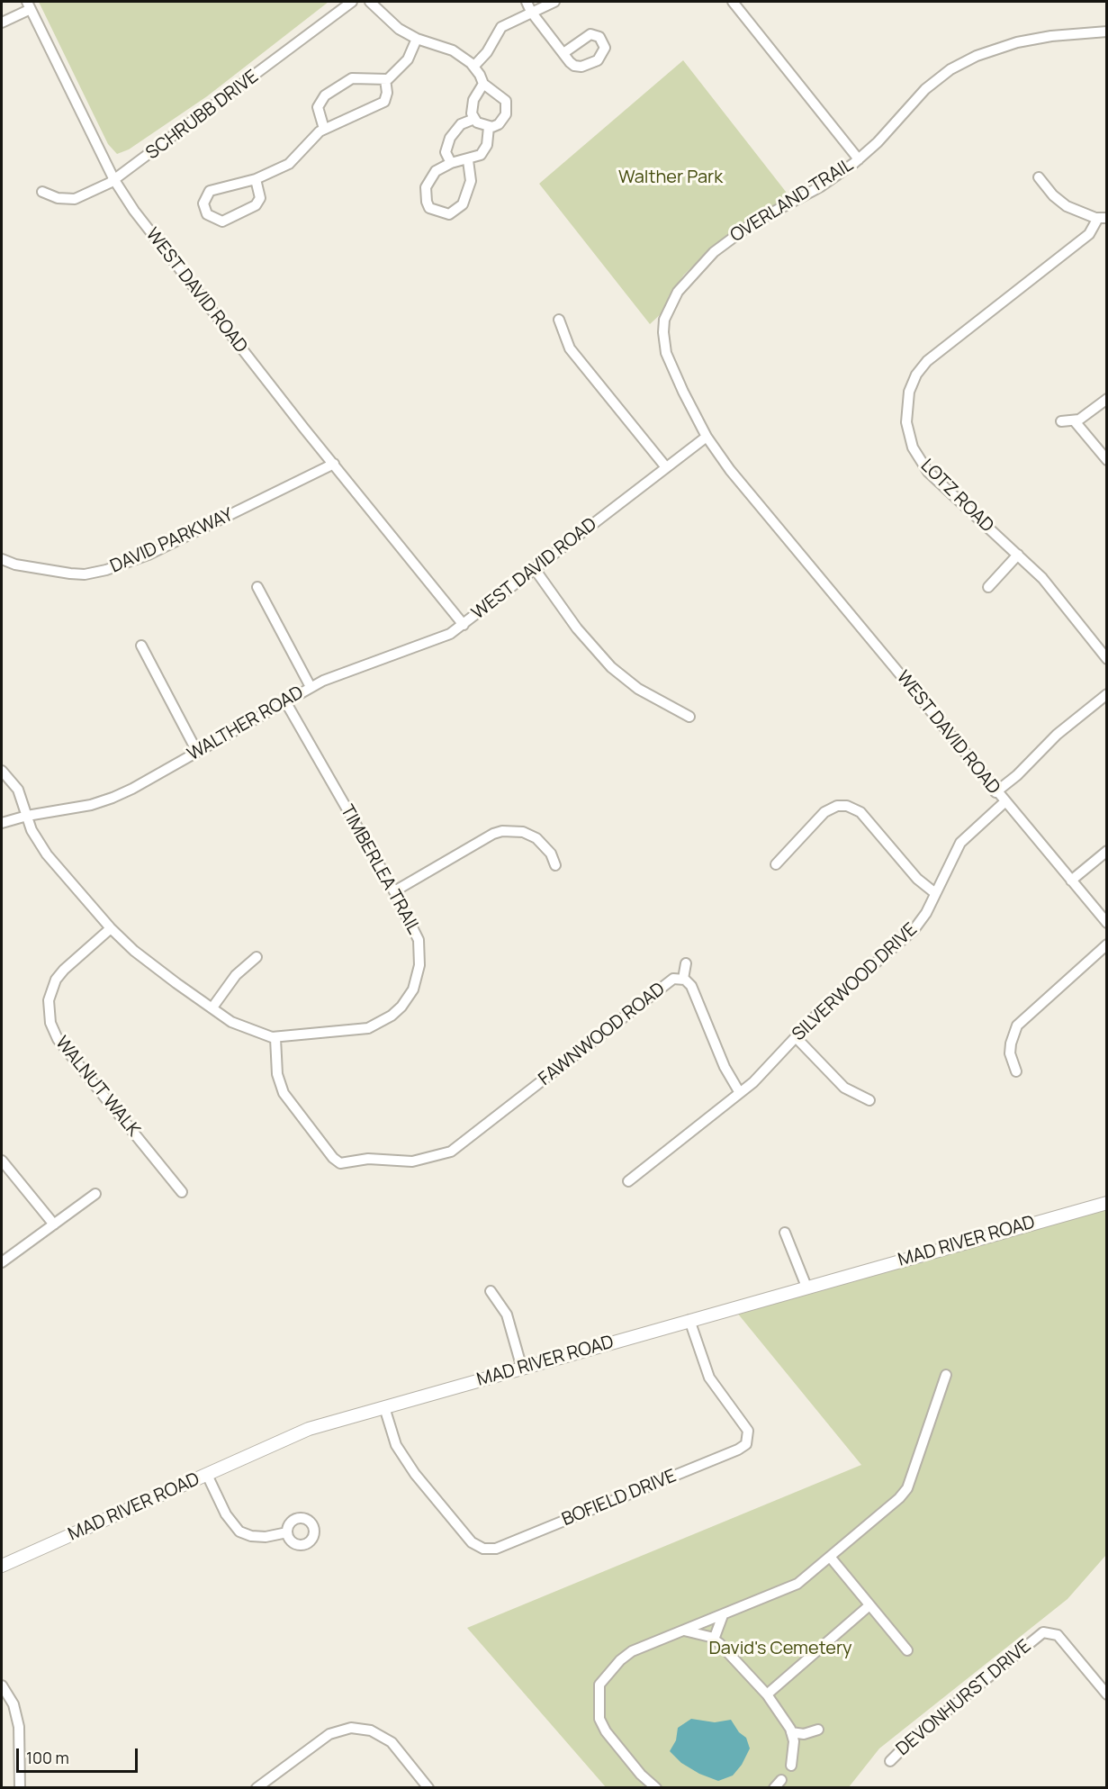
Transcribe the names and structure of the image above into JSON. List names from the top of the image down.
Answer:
{
  "streets": {
    "street": [
      "SCHRUBB DRIVE",
      "OVERLAND TRAIL",
      "WEST DAVID ROAD",
      "LOTZ ROAD",
      "DAVID PARKWAY",
      "WALTHER ROAD",
      "TIMBERLEA TRAIL",
      "SILVERWOOD DRIVE",
      "FAWNWOOD ROAD",
      "WALNUT WALK",
      "MAD RIVER ROAD",
      "BOFIELD DRIVE",
      "DEVONHURST DRIVE"
    ]
  },
  "crossings": [
    ["SCHRUBB DRIVE", "WEST DAVID ROAD"],
    ["OVERLAND TRAIL", "WEST DAVID ROAD"],
    ["WEST DAVID ROAD", "DAVID PARKWAY"],
    ["WEST DAVID ROAD", "WALTHER ROAD"],
    ["WEST DAVID ROAD", "SILVERWOOD DRIVE"],
    ["WALTHER ROAD", "TIMBERLEA TRAIL"],
    ["TIMBERLEA TRAIL", "FAWNWOOD ROAD"],
    ["TIMBERLEA TRAIL", "WALNUT WALK"],
    ["SILVERWOOD DRIVE", "FAWNWOOD ROAD"],
    ["MAD RIVER ROAD", "BOFIELD DRIVE"]
  ],
  "parks": ["Walther Park", "David's Cemetery"],
  "scale_bar": "100 m"
}
